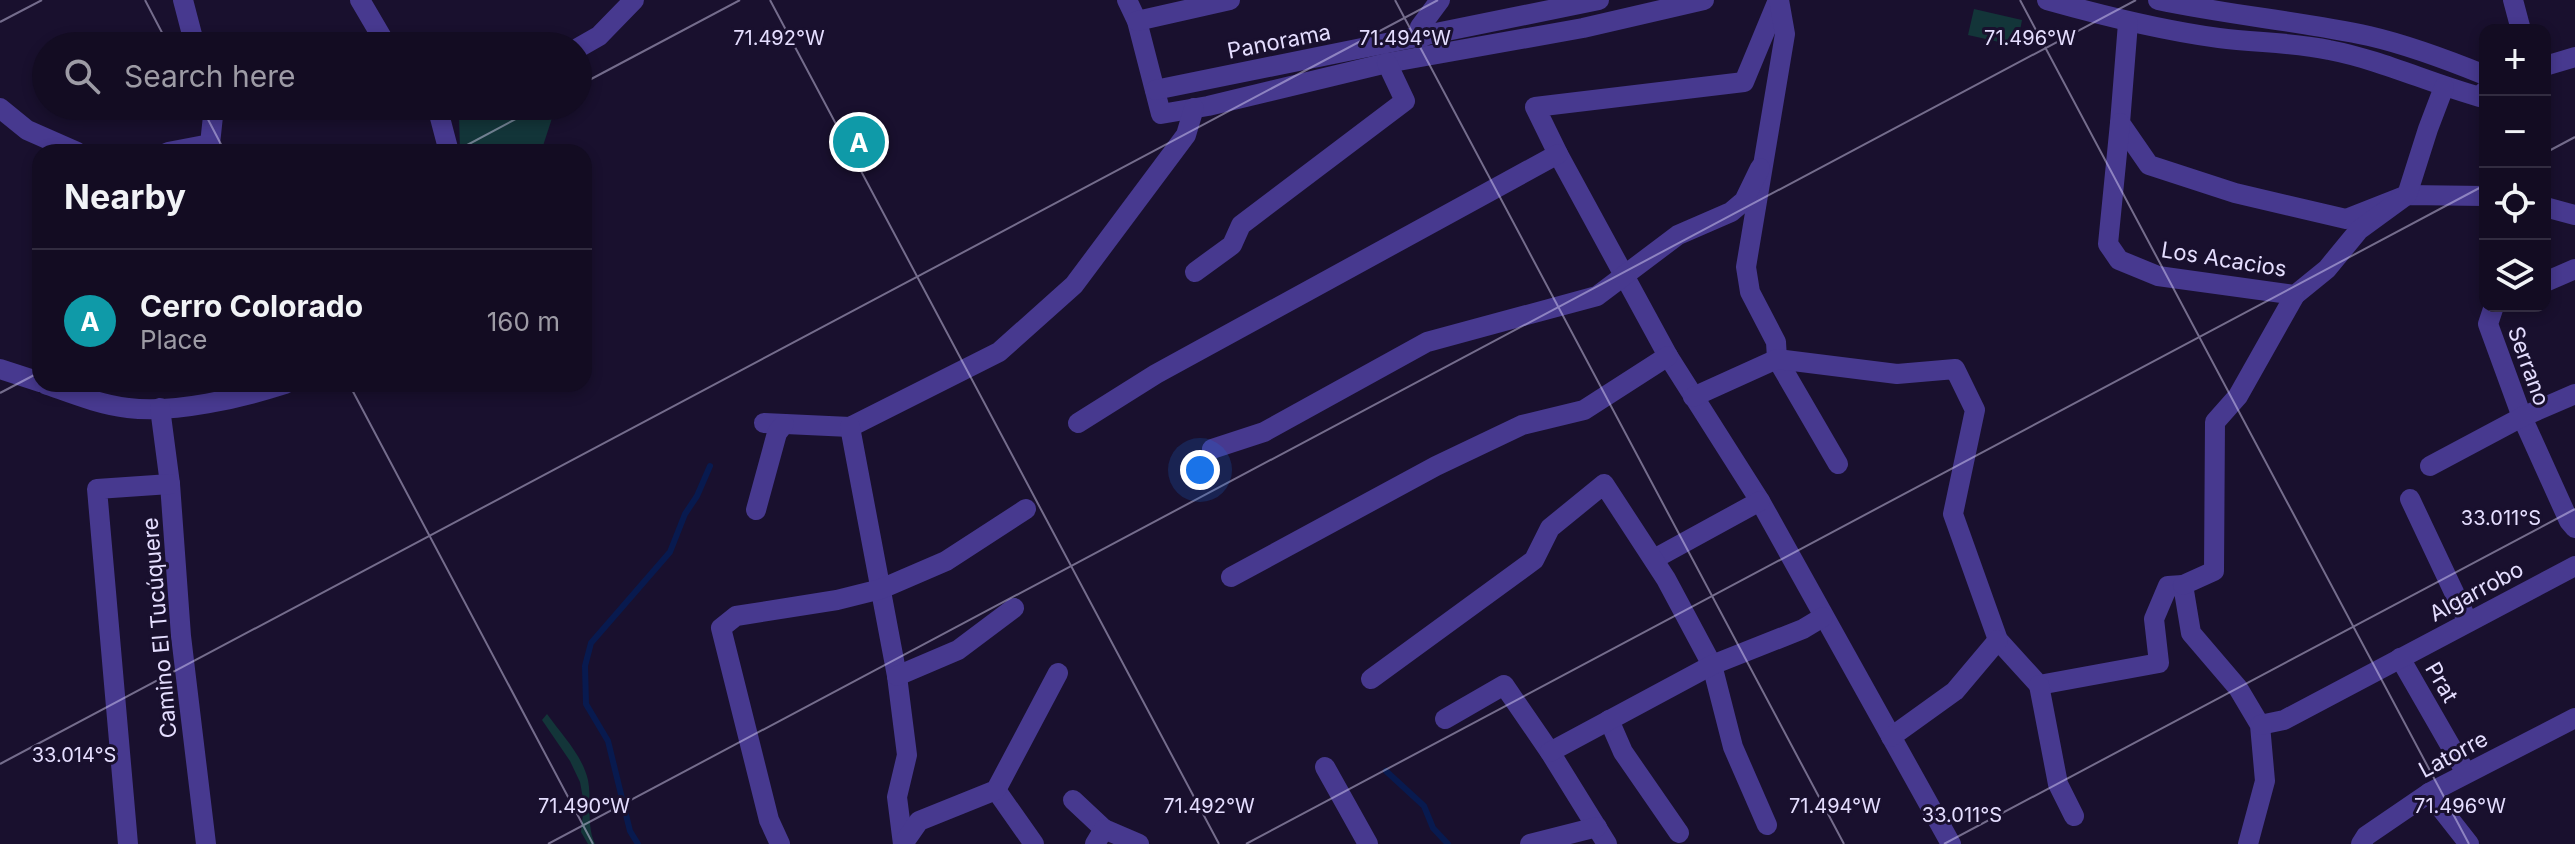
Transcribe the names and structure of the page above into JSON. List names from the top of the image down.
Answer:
{
  "streets": {
    "street": [
      "Panorama",
      "Los Acacios",
      "Serrano",
      "Algarrobo",
      "Camino El Tucúquere",
      "Prat",
      "Latorre"
    ]
  },
  "crossings": [
    ["Algarrobo", "Prat"],
    ["Prat", "Latorre"]
  ],
  "page": {
    "map_buttons": ["+", "−"],
    "search": "Search here",
    "pins": "A",
    "heading": "Nearby",
    "list": [
      {
        "mark": "A",
        "name": "Cerro Colorado",
        "note": "Place",
        "value": "160 m"
      }
    ]
  },
  "coordinates": [
    "71.492°W",
    "71.494°W",
    "71.496°W",
    "33.011°S",
    "33.014°S",
    "71.490°W"
  ]
}
